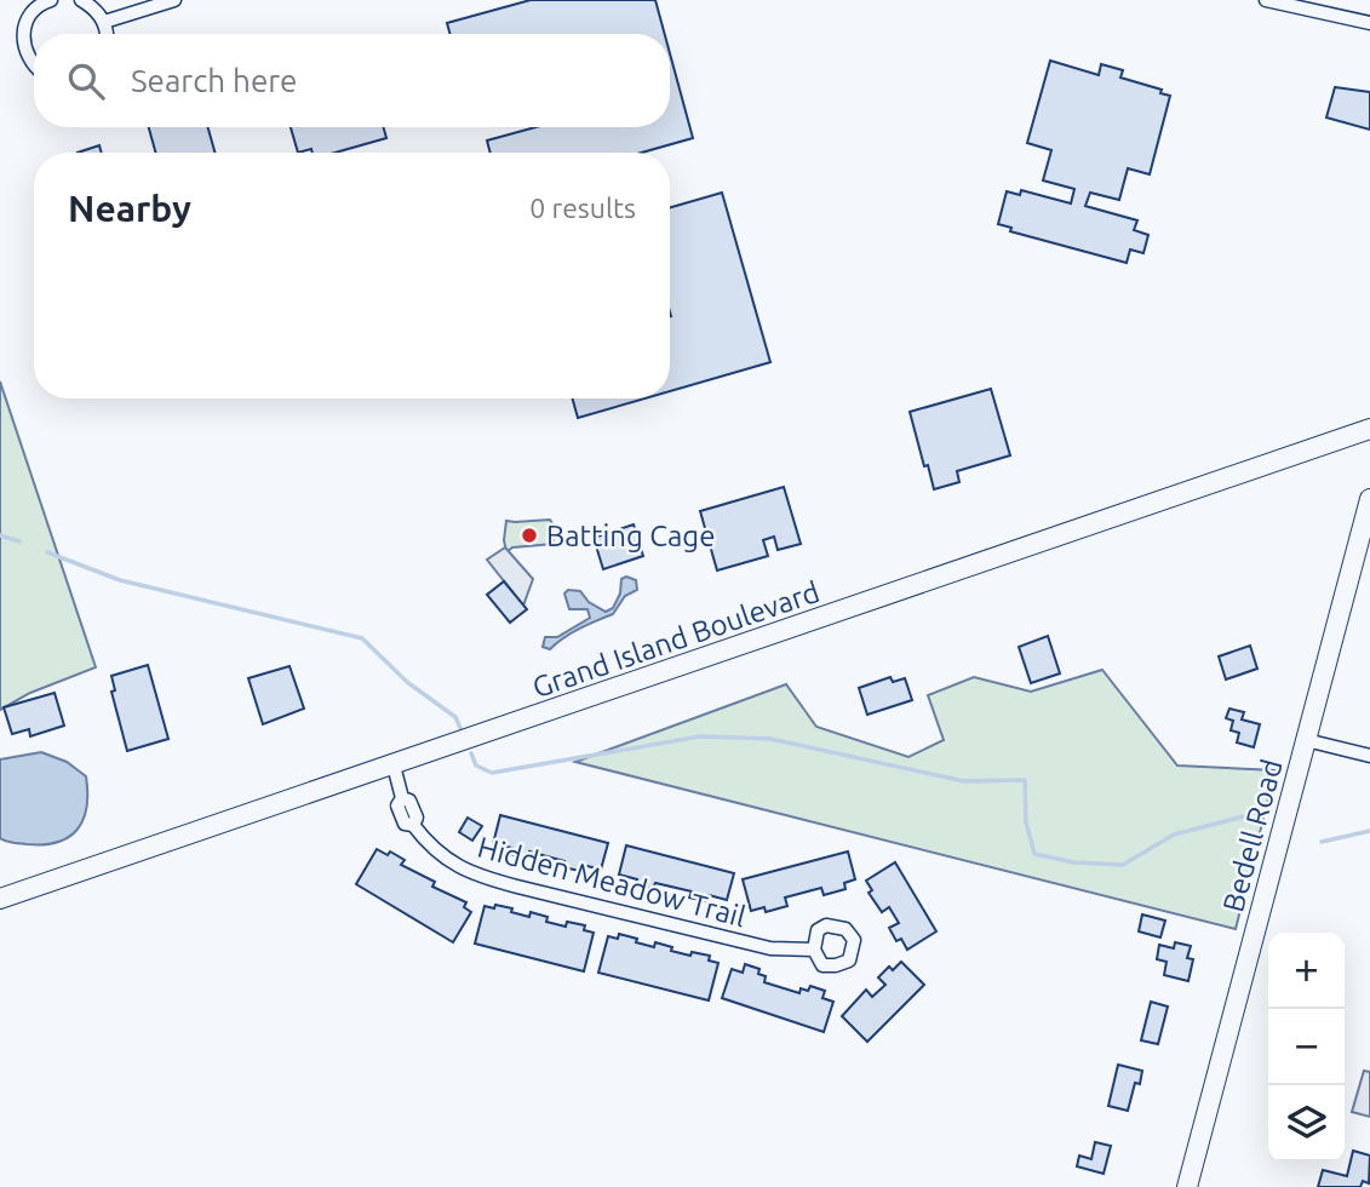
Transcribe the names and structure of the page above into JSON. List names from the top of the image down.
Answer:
{
  "streets": {
    "main road": ["Grand Island Boulevard", "Bedell Road"],
    "street": ["Hidden Meadow Trail"]
  },
  "crossings": [
    ["Grand Island Boulevard", "Hidden Meadow Trail"]
  ],
  "places": ["Batting Cage"],
  "page": {
    "search": "Search here",
    "heading": ["Nearby", "0 results"],
    "map_buttons": ["+", "−"]
  }
}
